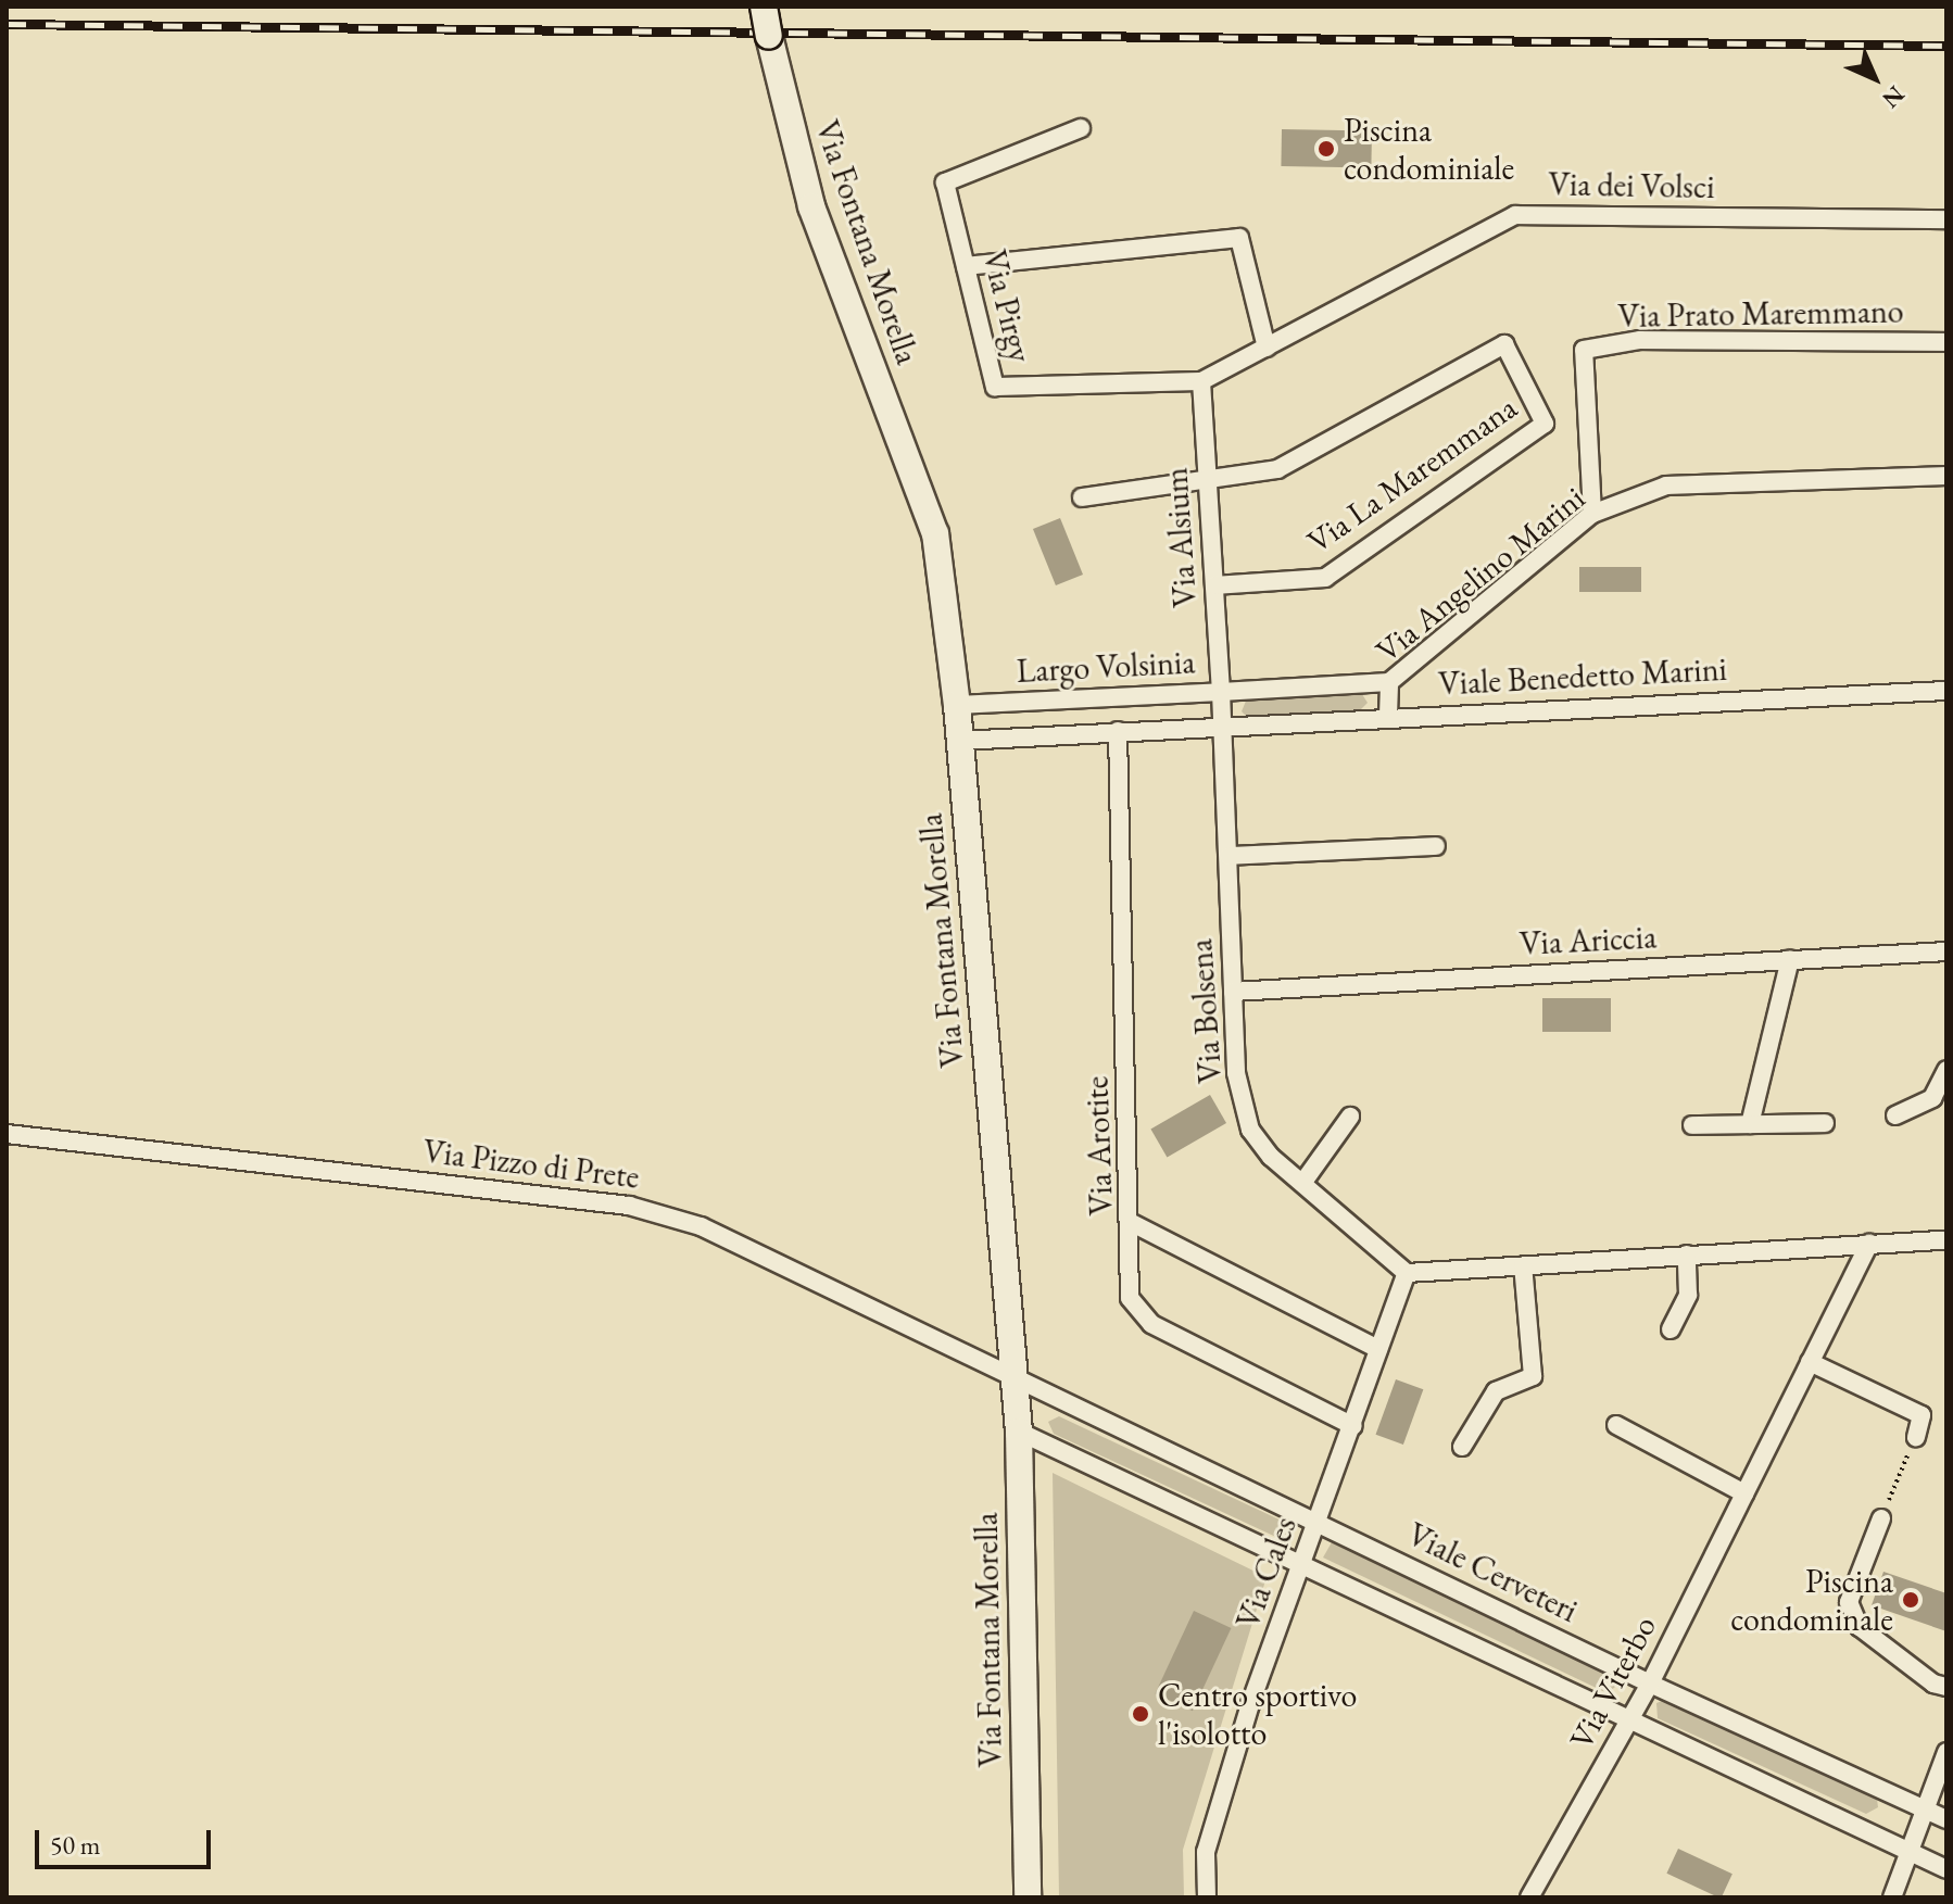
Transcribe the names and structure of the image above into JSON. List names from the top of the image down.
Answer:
{
  "streets": {
    "street": [
      "Via dei Volsci",
      "Via Fontana Morella",
      "Via Pirgy",
      "Via Prato Maremmano",
      "Via La Maremmana",
      "Via Alsium",
      "Via Angelino Marini",
      "Largo Volsinia",
      "Viale Benedetto Marini",
      "Via Ariccia",
      "Via Bolsena",
      "Via Arotite",
      "Via Pizzo di Prete",
      "Via Cales",
      "Viale Cerveteri",
      "Via Viterbo"
    ]
  },
  "crossings": [
    ["Via dei Volsci", "Via Pirgy"],
    ["Via dei Volsci", "Via Alsium"],
    ["Via Fontana Morella", "Largo Volsinia"],
    ["Via Fontana Morella", "Via Pizzo di Prete"],
    ["Via Fontana Morella", "Viale Cerveteri"],
    ["Via Pirgy", "Via Alsium"],
    ["Via Prato Maremmano", "Via Angelino Marini"],
    ["Via La Maremmana", "Via Alsium"],
    ["Via Alsium", "Largo Volsinia"],
    ["Via Angelino Marini", "Viale Benedetto Marini"],
    ["Largo Volsinia", "Viale Benedetto Marini"],
    ["Largo Volsinia", "Via Bolsena"],
    ["Largo Volsinia", "Via Arotite"],
    ["Viale Benedetto Marini", "Via Bolsena"],
    ["Via Ariccia", "Via Bolsena"],
    ["Via Bolsena", "Via Cales"],
    ["Via Arotite", "Via Cales"],
    ["Via Pizzo di Prete", "Viale Cerveteri"],
    ["Via Cales", "Viale Cerveteri"],
    ["Viale Cerveteri", "Via Viterbo"]
  ],
  "places": ["Piscina condominiale", "Piscina condominale", "Centro sportivo l'isolotto"],
  "scale_bar": "50 m",
  "north": "bottom right"
}
